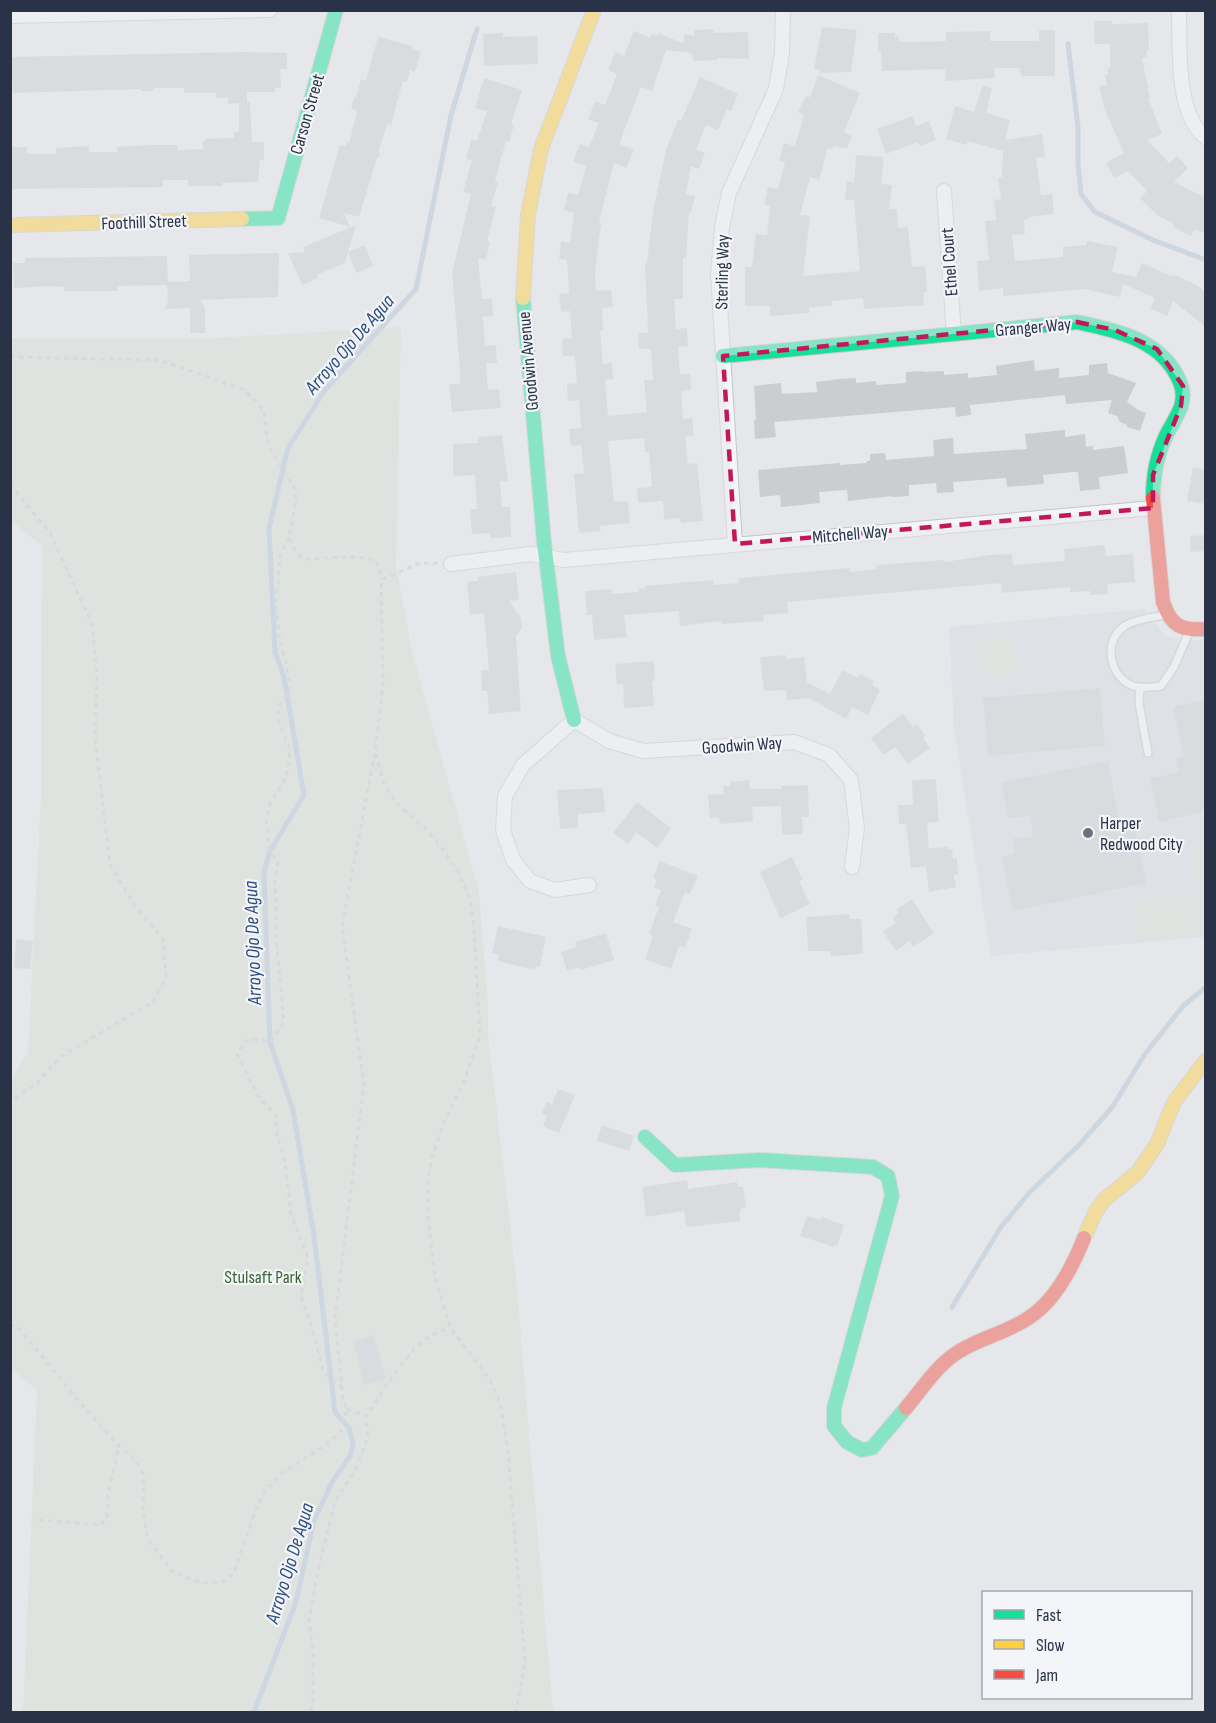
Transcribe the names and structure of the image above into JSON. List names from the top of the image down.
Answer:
{
  "streets": {
    "street": [
      "Carson Street",
      "Foothill Street",
      "Ethel Court",
      "Sterling Way",
      "Granger Way",
      "Goodwin Avenue",
      "Mitchell Way",
      "Goodwin Way"
    ]
  },
  "crossings": [
    ["Carson Street", "Foothill Street"],
    ["Ethel Court", "Granger Way"],
    ["Sterling Way", "Granger Way"],
    ["Sterling Way", "Mitchell Way"],
    ["Granger Way", "Mitchell Way"],
    ["Goodwin Avenue", "Mitchell Way"],
    ["Goodwin Avenue", "Goodwin Way"]
  ],
  "water": ["Arroyo Ojo De Agua"],
  "parks": ["Stulsaft Park"],
  "places": ["Harper Redwood City"],
  "legend": ["Fast", "Slow", "Jam"]
}
